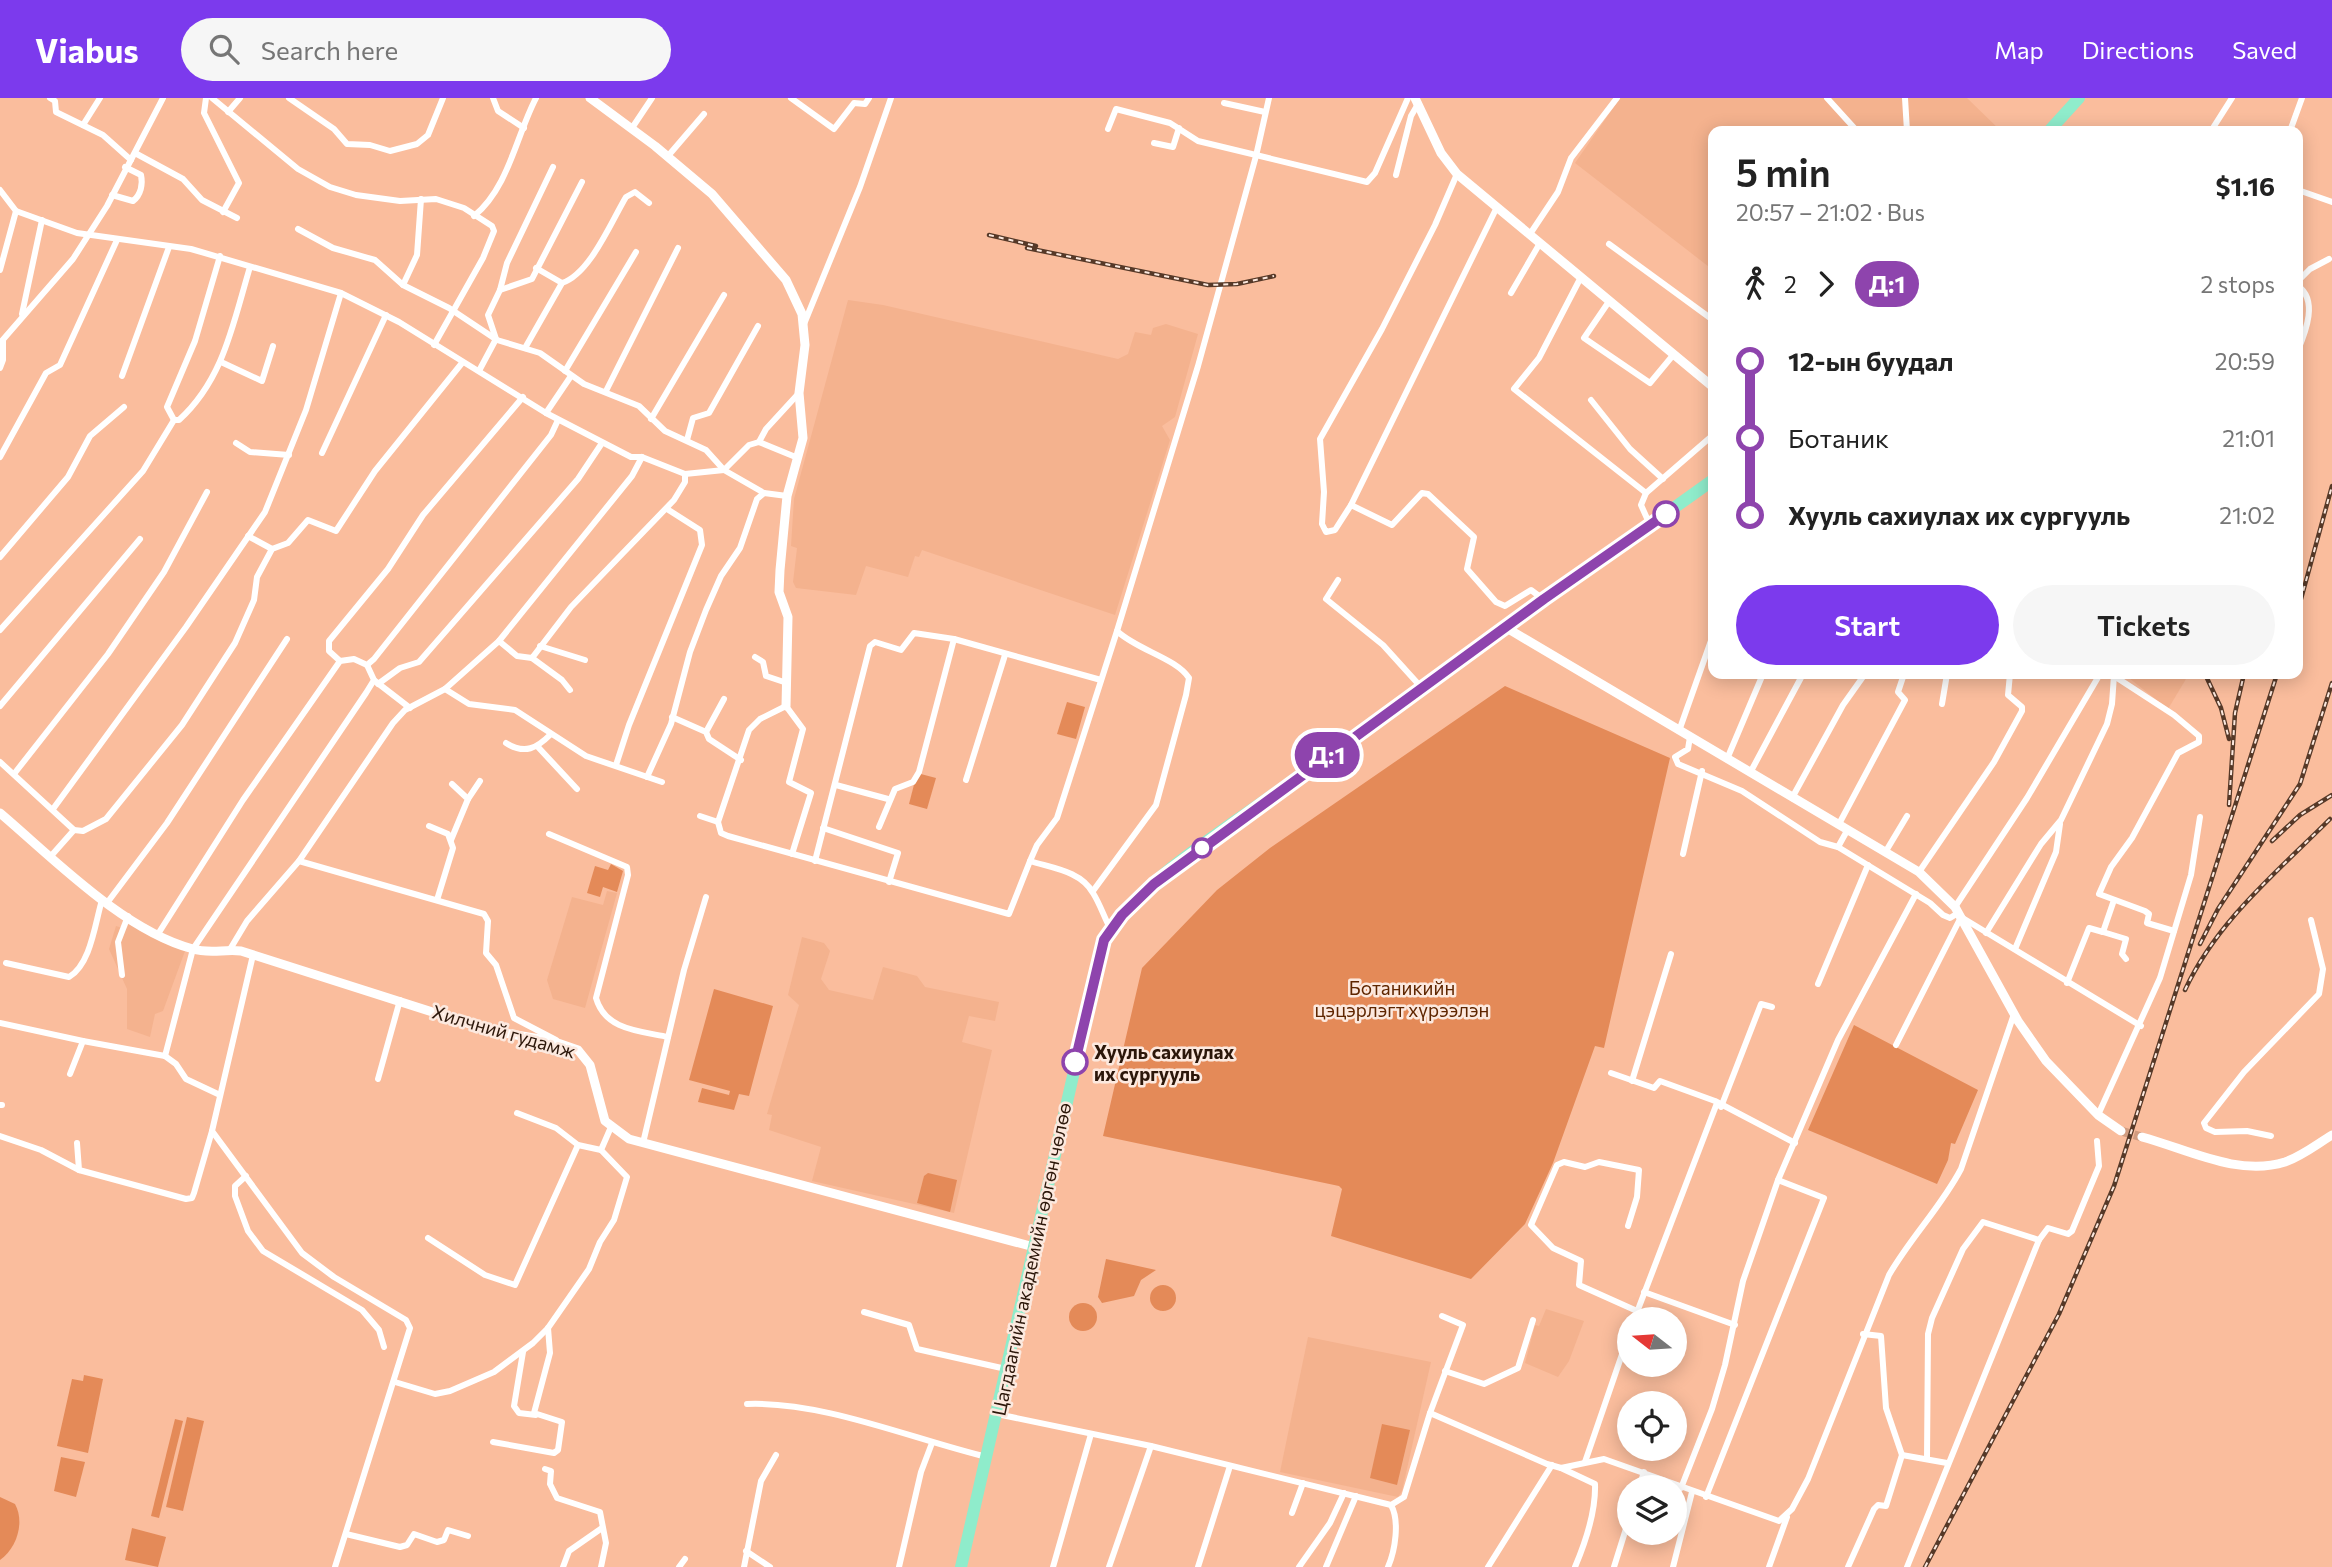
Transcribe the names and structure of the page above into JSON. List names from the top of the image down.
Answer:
{
  "streets": {
    "highway": ["Цагдаагийн академийн өргөн чөлөө"],
    "main road": ["Хилчний гудамж"]
  },
  "parks": ["Ботаникийн цэцэрлэгт хүрээлэн"],
  "places": ["Хууль сахиулах их сургууль"],
  "lines": ["bus line Д:1"],
  "north": "left",
  "page": {
    "header": "Viabus",
    "search": "Search here",
    "nav": ["Map", "Directions", "Saved"],
    "on_map": "Д:1",
    "heading": ["5 min", "20:57 – 21:02 · Bus", "$1.16"],
    "legs": ["2", "Д:1", "2 stops"],
    "list": [
      {
        "name": "12-ын буудал",
        "value": "20:59"
      },
      {
        "name": "Ботаник",
        "value": "21:01"
      },
      {
        "name": "Хууль сахиулах их сургууль",
        "value": "21:02"
      }
    ],
    "buttons": ["Start", "Tickets"]
  }
}
